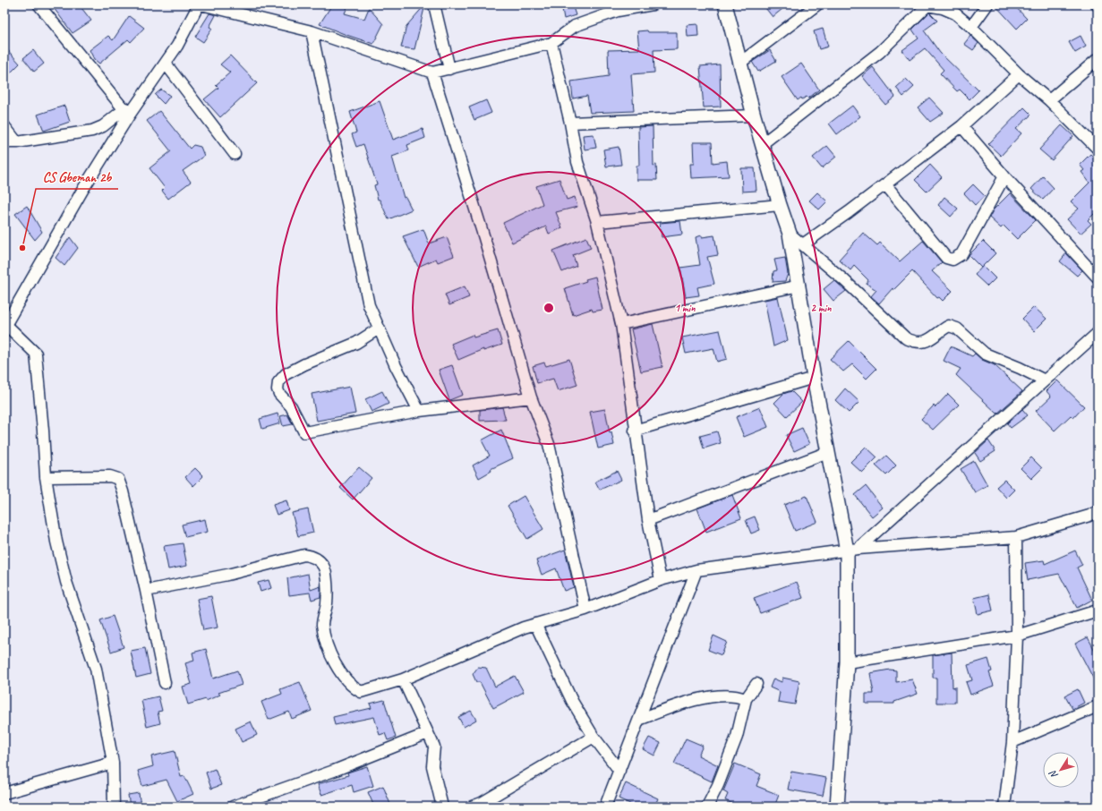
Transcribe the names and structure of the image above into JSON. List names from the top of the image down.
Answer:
{
  "places": ["CS Gbeman 2b"],
  "north": "bottom left",
  "rings": ["1 min", "2 min"]
}
